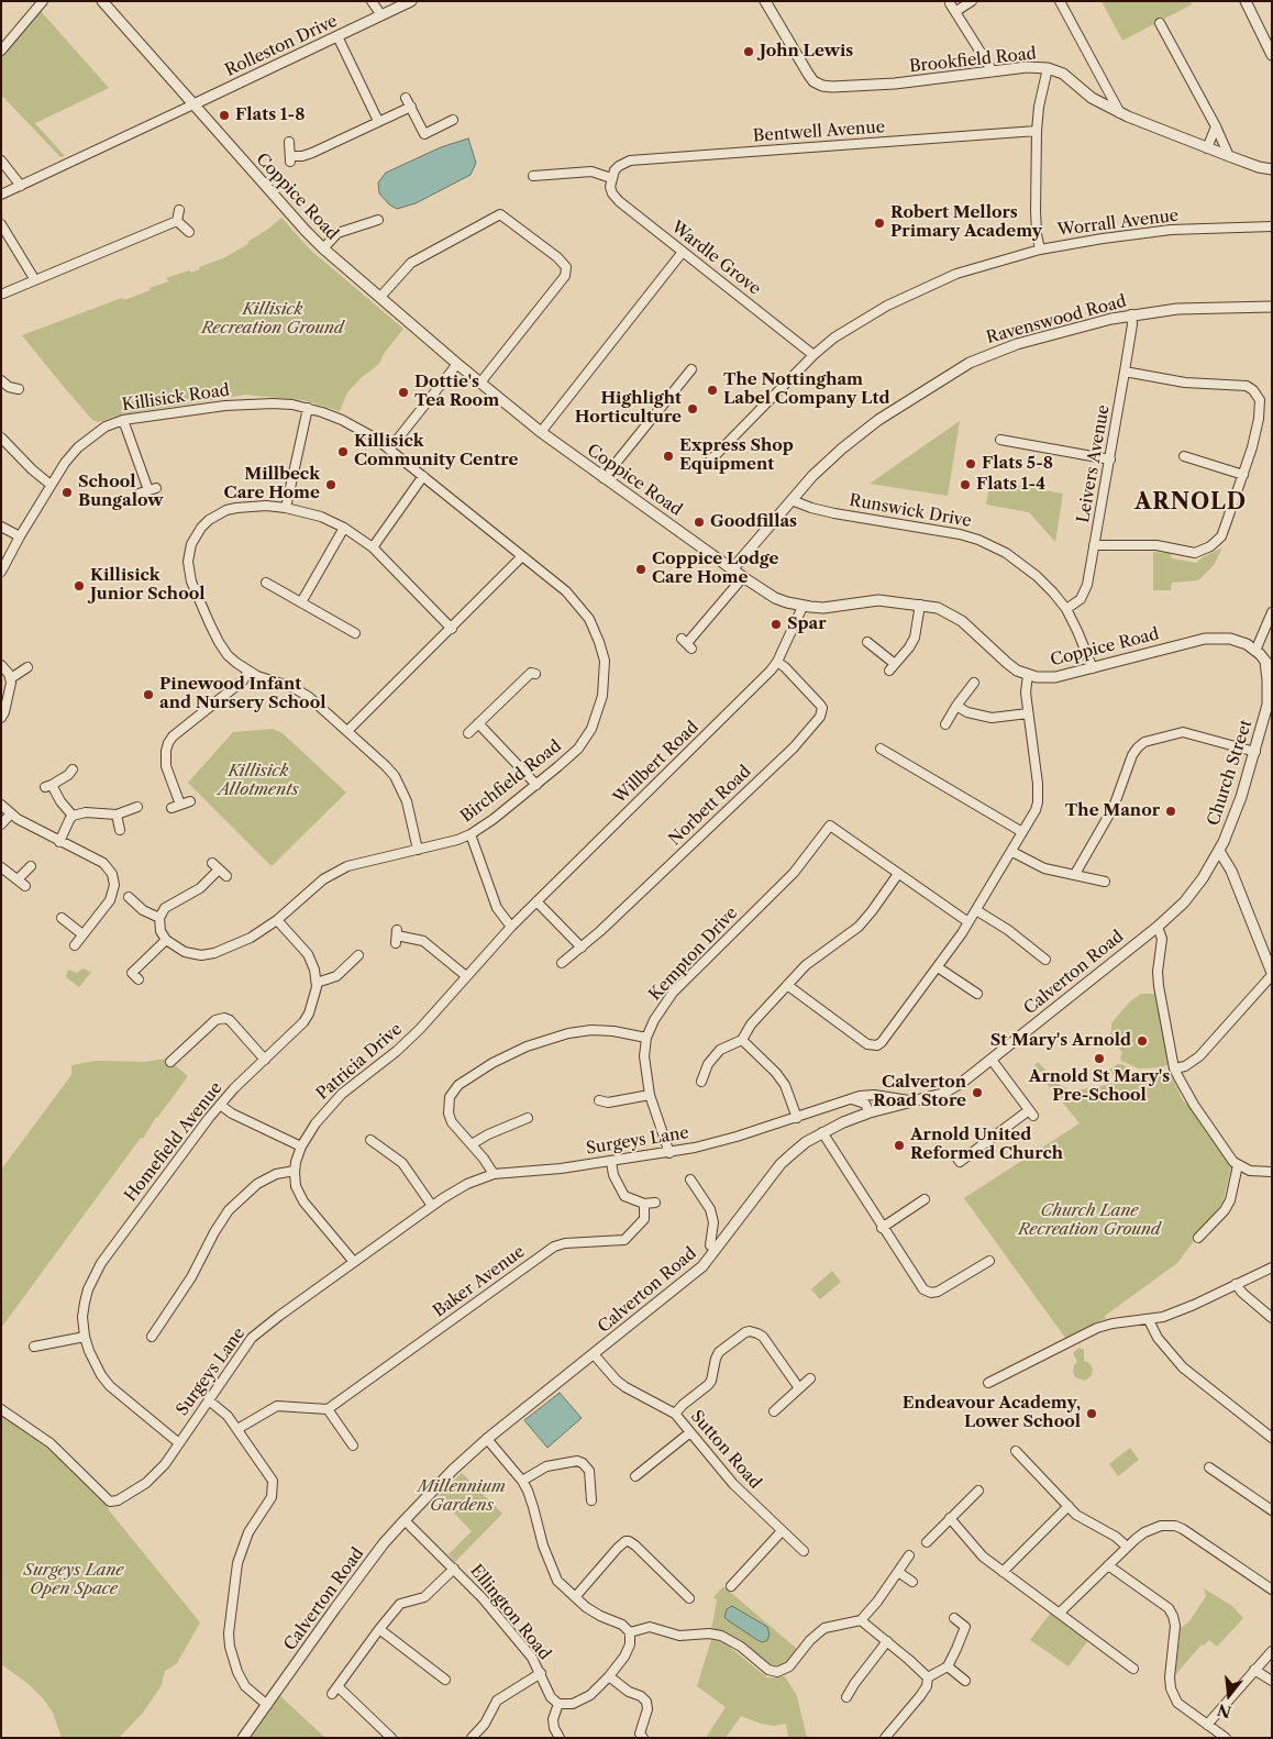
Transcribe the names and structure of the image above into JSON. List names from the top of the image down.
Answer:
{
  "streets": {
    "street": [
      "Rolleston Drive",
      "Brookfield Road",
      "Bentwell Avenue",
      "Coppice Road",
      "Worrall Avenue",
      "Wardle Grove",
      "Ravenswood Road",
      "Killisick Road",
      "Leivers Avenue",
      "Runswick Drive",
      "Willbert Road",
      "Church Street",
      "Birchfield Road",
      "Norbett Road",
      "Kempton Drive",
      "Calverton Road",
      "Patricia Drive",
      "Surgeys Lane",
      "Homefield Avenue",
      "Baker Avenue",
      "Sutton Road",
      "Ellington Road"
    ]
  },
  "crossings": [
    ["Rolleston Drive", "Coppice Road"],
    ["Bentwell Avenue", "Wardle Grove"],
    ["Coppice Road", "Ravenswood Road"],
    ["Coppice Road", "Runswick Drive"],
    ["Coppice Road", "Willbert Road"],
    ["Coppice Road", "Church Street"],
    ["Worrall Avenue", "Wardle Grove"],
    ["Ravenswood Road", "Leivers Avenue"],
    ["Ravenswood Road", "Runswick Drive"],
    ["Killisick Road", "Birchfield Road"],
    ["Leivers Avenue", "Runswick Drive"],
    ["Willbert Road", "Norbett Road"],
    ["Willbert Road", "Patricia Drive"],
    ["Church Street", "Calverton Road"],
    ["Kempton Drive", "Surgeys Lane"],
    ["Calverton Road", "Surgeys Lane"],
    ["Calverton Road", "Sutton Road"],
    ["Calverton Road", "Ellington Road"],
    ["Patricia Drive", "Surgeys Lane"],
    ["Surgeys Lane", "Homefield Avenue"]
  ],
  "districts": ["ARNOLD"],
  "parks": [
    "Killisick Recreation Ground",
    "Killisick Allotments",
    "Church Lane Recreation Ground",
    "Millennium Gardens",
    "Surgeys Lane Open Space"
  ],
  "places": [
    "John Lewis",
    "Flats 1-8",
    "Robert Mellors Primary Academy",
    "The Nottingham Label Company Ltd",
    "Dottie's Tea Room",
    "Highlight Horticulture",
    "Killisick Community Centre",
    "Express Shop Equipment",
    "Flats 5-8",
    "Millbeck Care Home",
    "Flats 1-4",
    "School Bungalow",
    "Goodfillas",
    "Coppice Lodge Care Home",
    "Killisick Junior School",
    "Spar",
    "Pinewood Infant and Nursery School",
    "The Manor",
    "St Mary's Arnold",
    "Arnold St Mary's Pre-School",
    "Calverton Road Store",
    "Arnold United Reformed Church",
    "Endeavour Academy, Lower School"
  ],
  "north": "bottom"
}
